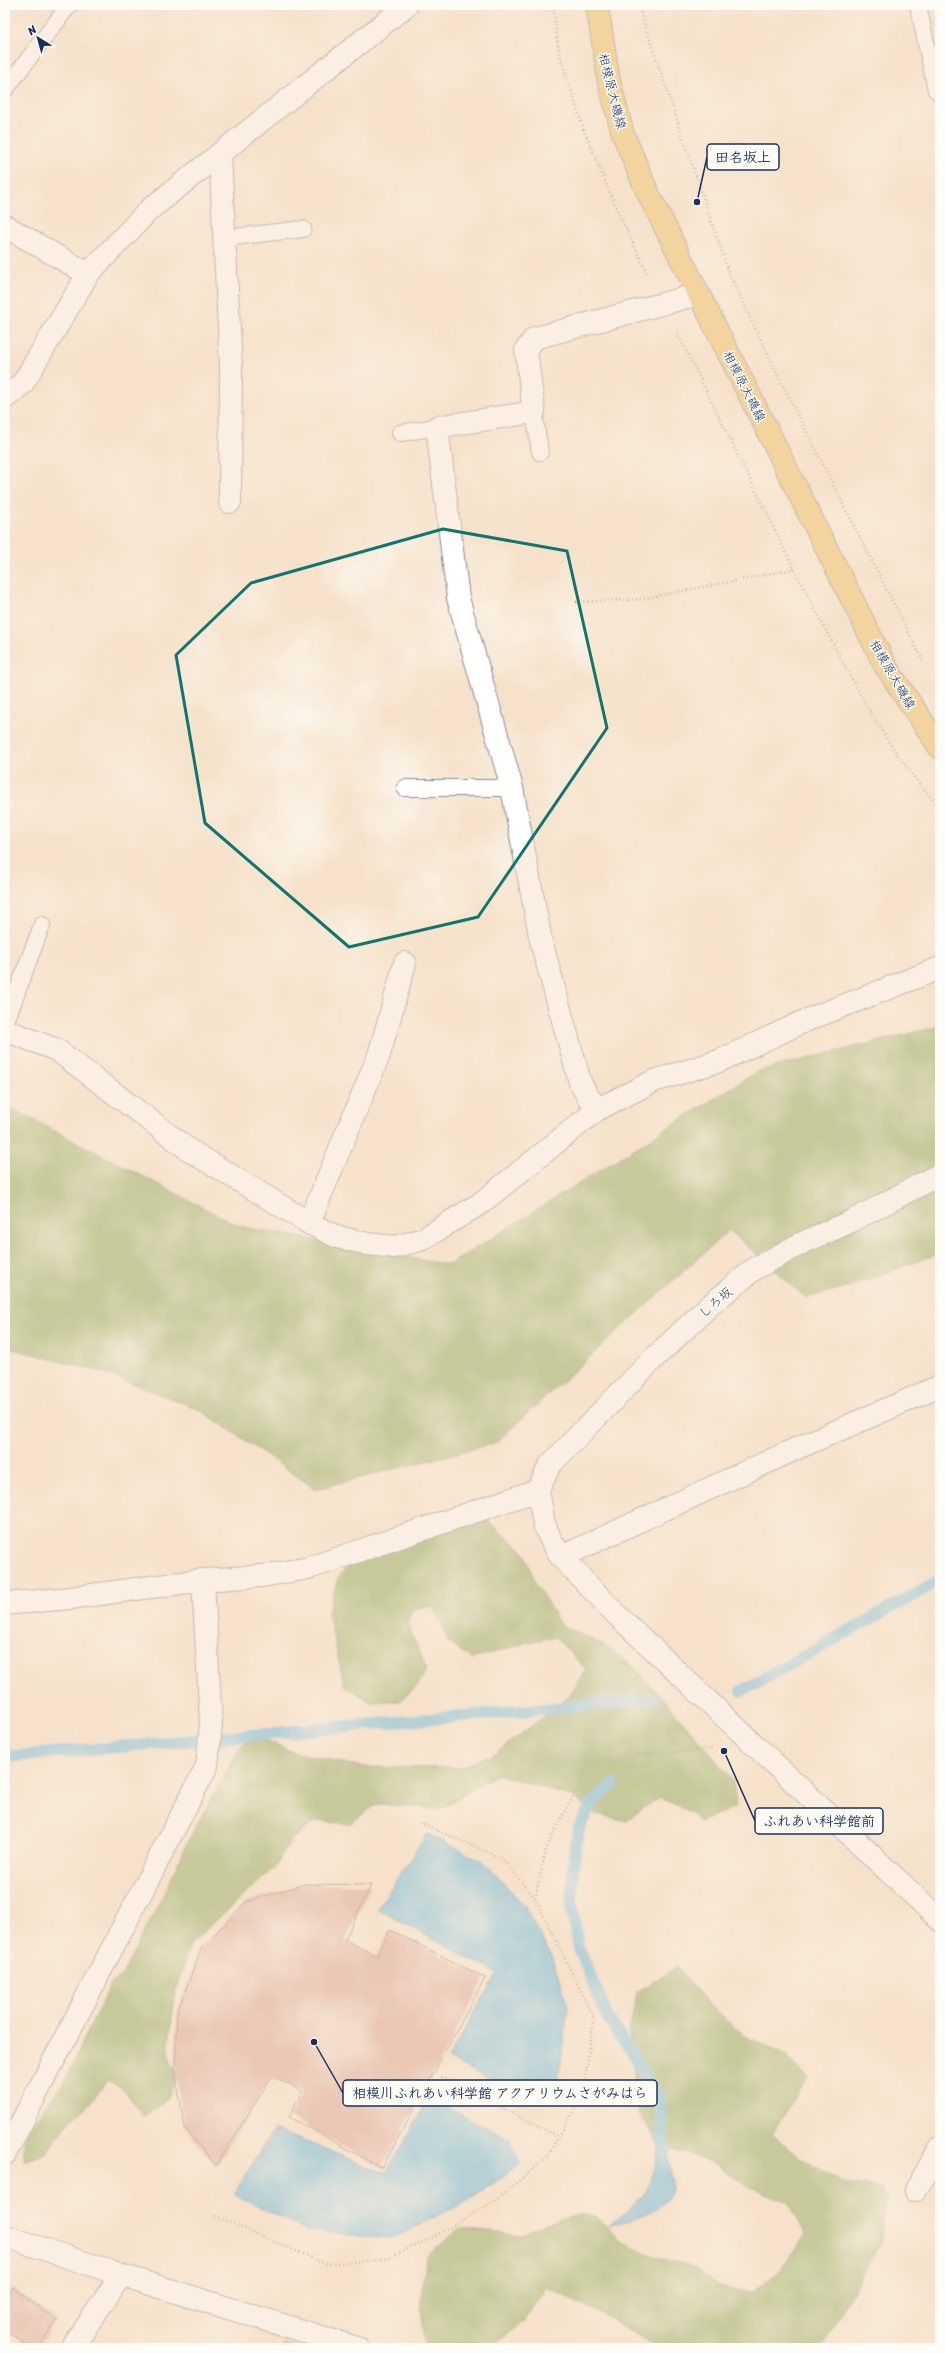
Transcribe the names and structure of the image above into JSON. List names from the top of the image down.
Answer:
{
  "streets": {
    "main road": ["相模原大磯線"],
    "street": ["しろ坂"]
  },
  "places": ["田名坂上", "ふれあい科学館前", "相模川ふれあい科学館 アクアリウムさがみはら"],
  "north": "top left"
}
